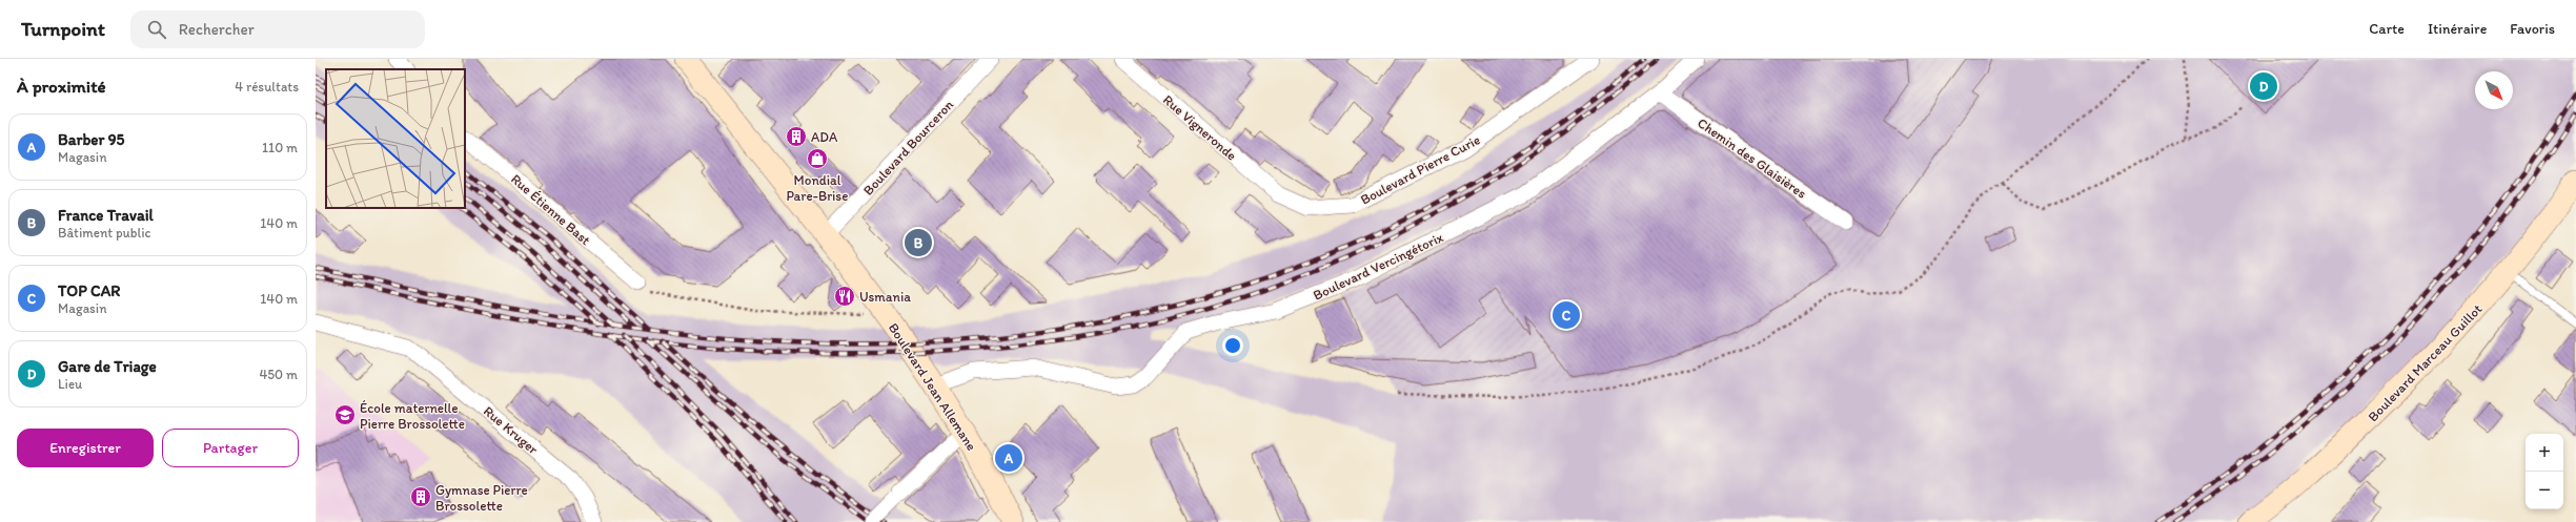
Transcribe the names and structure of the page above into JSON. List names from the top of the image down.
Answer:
{
  "streets": {
    "main road": ["Boulevard Marceau Guillot", "Boulevard Jean Allemane"],
    "street": [
      "Rue Vigneronde",
      "Boulevard Bourceron",
      "Chemin des Glaisières",
      "Boulevard Pierre Curie",
      "Rue Étienne Bast",
      "Boulevard Vercingétorix",
      "Rue Kruger"
    ]
  },
  "crossings": [
    ["Rue Vigneronde", "Boulevard Pierre Curie"],
    ["Boulevard Bourceron", "Boulevard Jean Allemane"],
    ["Chemin des Glaisières", "Boulevard Vercingétorix"],
    ["Boulevard Vercingétorix", "Boulevard Jean Allemane"]
  ],
  "places": {
    "building": ["ADA", "Gymnase Pierre Brossolette"],
    "shop": ["Mondial Pare-Brise"],
    "restaurant": ["Usmania"],
    "school or university": ["École maternelle Pierre Brossolette"]
  },
  "north": "bottom right",
  "page": {
    "header": "Turnpoint",
    "search": "Rechercher",
    "nav": ["Carte", "Itinéraire", "Favoris"],
    "heading": ["À proximité", "4 résultats"],
    "pins": [
      "D",
      "B",
      "C",
      "A"
    ],
    "list": [
      {
        "mark": "A",
        "name": "Barber 95",
        "note": "Magasin",
        "value": "110 m"
      },
      {
        "mark": "B",
        "name": "France Travail",
        "note": "Bâtiment public",
        "value": "140 m"
      },
      {
        "mark": "C",
        "name": "TOP CAR",
        "note": "Magasin",
        "value": "140 m"
      },
      {
        "mark": "D",
        "name": "Gare de Triage",
        "note": "Lieu",
        "value": "450 m"
      }
    ],
    "buttons": ["Enregistrer", "Partager"],
    "map_buttons": ["+", "−"]
  }
}
